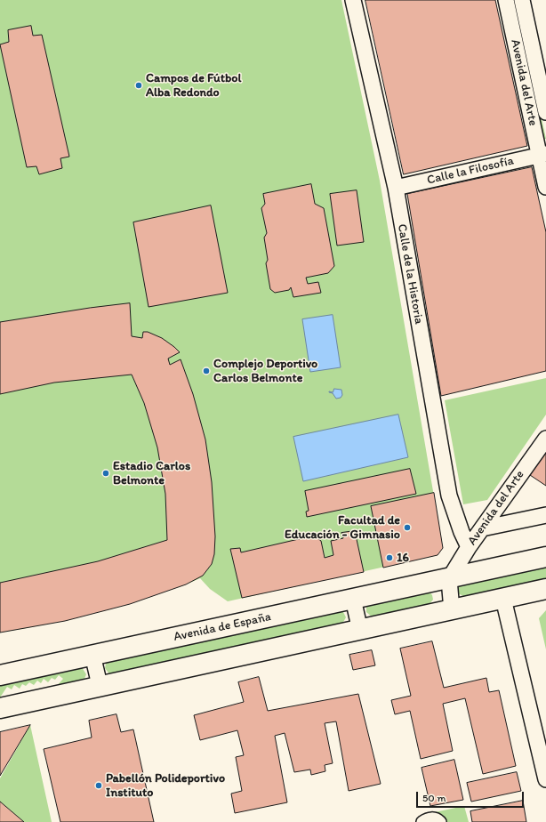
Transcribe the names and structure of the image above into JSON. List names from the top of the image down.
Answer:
{
  "streets": {
    "main road": ["Avenida de España"],
    "street": ["Avenida del Arte", "Calle la Filosofía", "Calle de la Historia"]
  },
  "crossings": [
    ["Avenida del Arte", "Calle la Filosofía"],
    ["Avenida del Arte", "Calle de la Historia"],
    ["Avenida del Arte", "Avenida de España"],
    ["Calle la Filosofía", "Calle de la Historia"]
  ],
  "places": [
    "Campos de Fútbol Alba Redondo",
    "Complejo Deportivo Carlos Belmonte",
    "Estadio Carlos Belmonte",
    "Facultad de Educación - Gimnasio",
    "16",
    "Pabellón Polideportivo Instituto"
  ],
  "scale_bar": "50 m"
}
